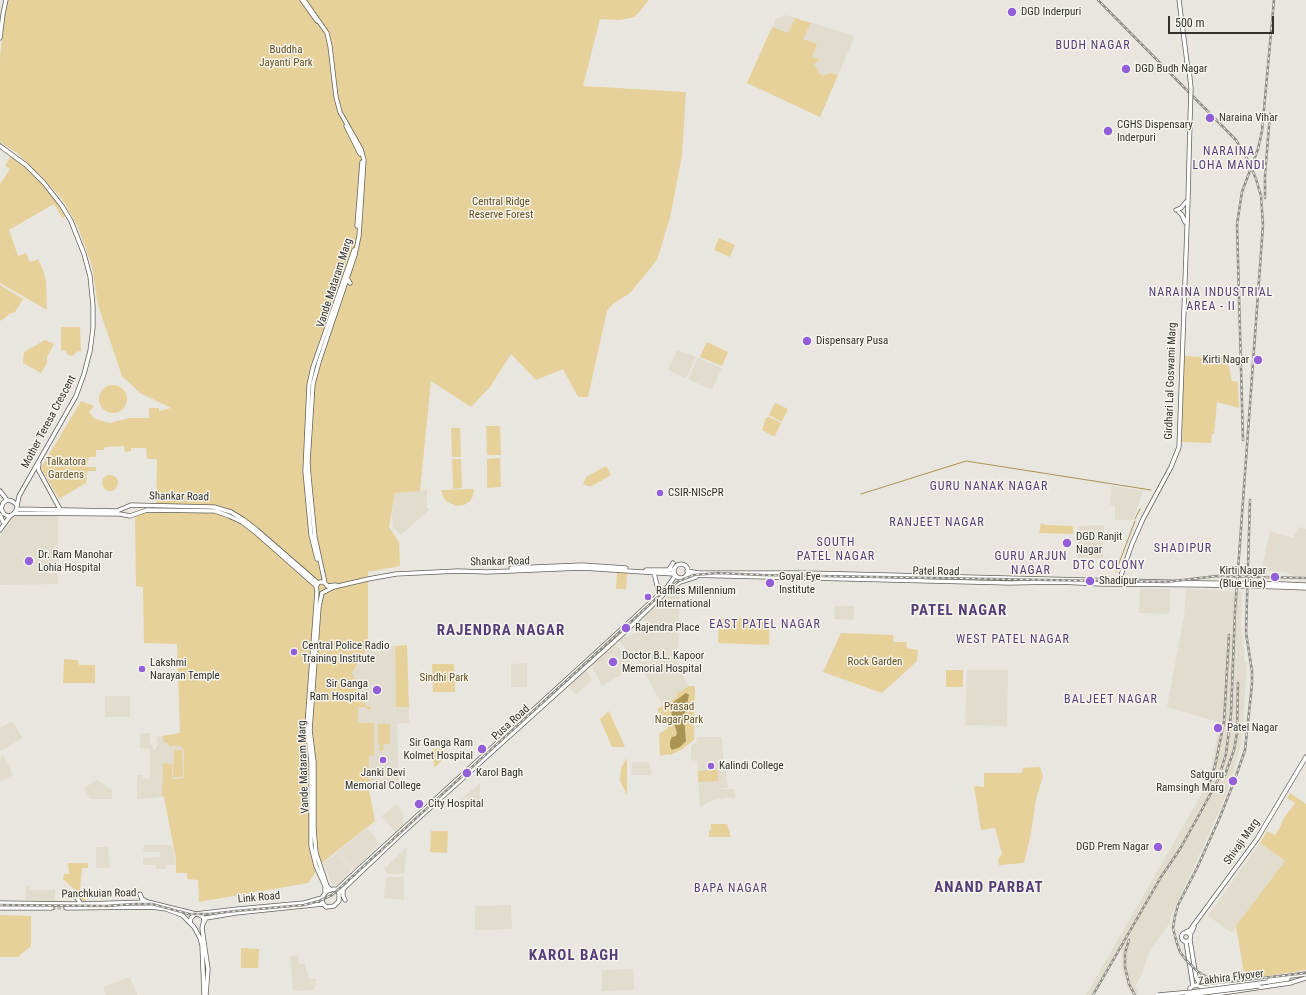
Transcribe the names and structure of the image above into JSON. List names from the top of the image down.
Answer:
{
  "streets": {
    "main road": [
      "Vande Mataram Marg",
      "Girdhari Lal Goswami Marg",
      "Mother Teresa Crescent",
      "Shankar Road",
      "Patel Road",
      "Pusa Road",
      "Shivaji Marg",
      "Panchkuian Road",
      "Link Road",
      "Zakhira Flyover"
    ]
  },
  "crossings": [
    ["Vande Mataram Marg", "Shankar Road"],
    ["Vande Mataram Marg", "Pusa Road"],
    ["Vande Mataram Marg", "Link Road"],
    ["Girdhari Lal Goswami Marg", "Patel Road"],
    ["Shankar Road", "Patel Road"],
    ["Shankar Road", "Pusa Road"],
    ["Patel Road", "Pusa Road"],
    ["Pusa Road", "Link Road"],
    ["Panchkuian Road", "Link Road"]
  ],
  "districts": [
    "BUDH NAGAR",
    "NARAINA LOHA MANDI",
    "NARAINA INDUSTRIAL AREA - II",
    "GURU NANAK NAGAR",
    "RANJEET NAGAR",
    "SOUTH PATEL NAGAR",
    "SHADIPUR",
    "GURU ARJUN NAGAR",
    "DTC COLONY",
    "PATEL NAGAR",
    "EAST PATEL NAGAR",
    "RAJENDRA NAGAR",
    "WEST PATEL NAGAR",
    "BALJEET NAGAR",
    "ANAND PARBAT",
    "BAPA NAGAR",
    "KAROL BAGH"
  ],
  "parks": [
    "Buddha Jayanti Park",
    "Central Ridge Reserve Forest",
    "Talkatora Gardens",
    "Rock Garden",
    "Sindhi Park",
    "Prasad Nagar Park"
  ],
  "places": [
    "DGD Inderpuri",
    "DGD Budh Nagar",
    "Naraina Vihar",
    "CGHS Dispensary Inderpuri",
    "Dispensary Pusa",
    "Kirti Nagar",
    "CSIR-NIScPR",
    "DGD Ranjit Nagar",
    "Dr. Ram Manohar Lohia Hospital",
    "Kirti Nagar (Blue Line)",
    "Shadipur",
    "Goyal Eye Institute",
    "Raffles Millennium International",
    "Rajendra Place",
    "Central Police Radio Training Institute",
    "Doctor B.L. Kapoor Memorial Hospital",
    "Lakshmi Narayan Temple",
    "Sir Ganga Ram Hospital",
    "Patel Nagar",
    "Sir Ganga Ram Kolmet Hospital",
    "Janki Devi Memorial College",
    "Kalindi College",
    "Karol Bagh",
    "Satguru Ramsingh Marg",
    "City Hospital",
    "DGD Prem Nagar"
  ],
  "scale_bar": "500 m"
}
